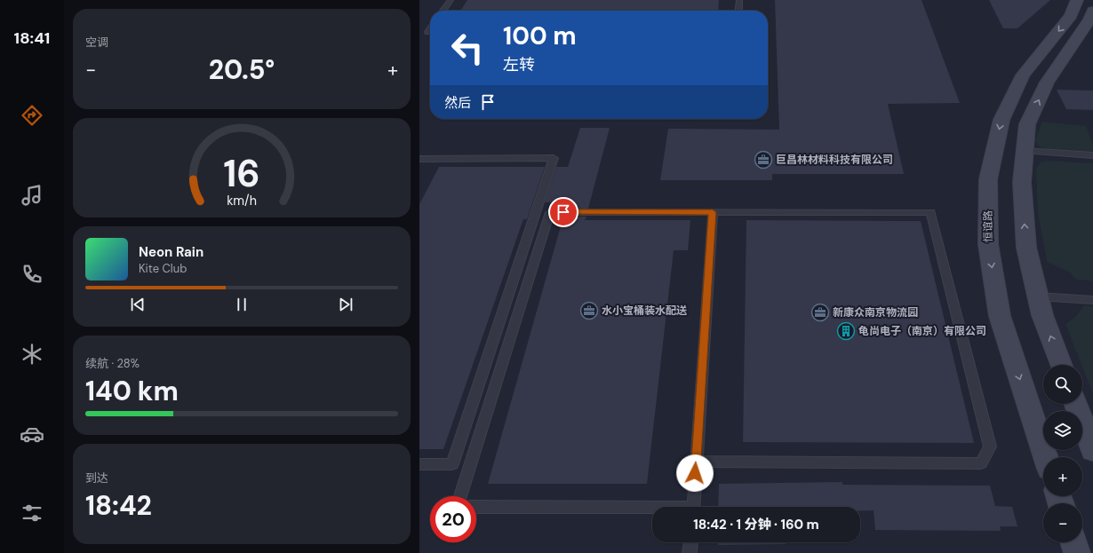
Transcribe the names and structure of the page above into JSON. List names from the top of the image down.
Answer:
{
  "streets": {
    "main road": ["恒谊路"]
  },
  "places": {
    "office": ["巨昌林材料科技有限公司", "水小宝桶装水配送", "新康众南京物流园"],
    "building": ["龟尚电子（南京）有限公司"]
  },
  "page": {
    "tabs": "18:41",
    "tile": [
      "空调",
      ["续航 · 28%", "140 km"],
      ["到达", "18:42"]
    ],
    "turn": ["100 m", "左转"],
    "heat": ["−", "20.5°", "+"],
    "then": "然后",
    "song": ["Neon Rain", "Kite Club"],
    "map_buttons": ["+", "−"],
    "limit": "20",
    "trip": "18:42 · 1 分钟 · 160 m",
    "gauge": ["16", "km/h"]
  }
}
